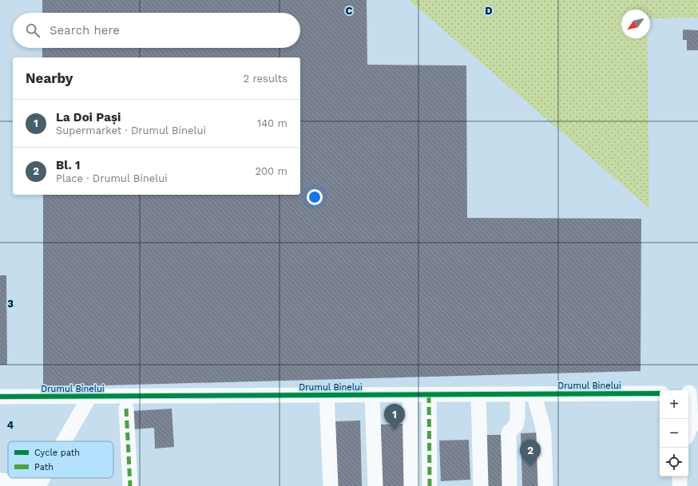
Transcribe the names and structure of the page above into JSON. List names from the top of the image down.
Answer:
{
  "streets": {
    "street": ["Drumul Binelui"]
  },
  "legend": ["Cycle path", "Path"],
  "north": "bottom left",
  "page": {
    "search": "Search here",
    "heading": ["Nearby", "2 results"],
    "list": [
      {
        "mark": "1",
        "name": "La Doi Pași",
        "note": "Supermarket · Drumul Binelui",
        "value": "140 m"
      },
      {
        "mark": "2",
        "name": "Bl. 1",
        "note": "Place · Drumul Binelui",
        "value": "200 m"
      }
    ],
    "map_buttons": ["+", "−"],
    "pins": ["1", "2"]
  },
  "grid": {
    "columns": ["C", "D"],
    "rows": ["3", "4"]
  }
}
